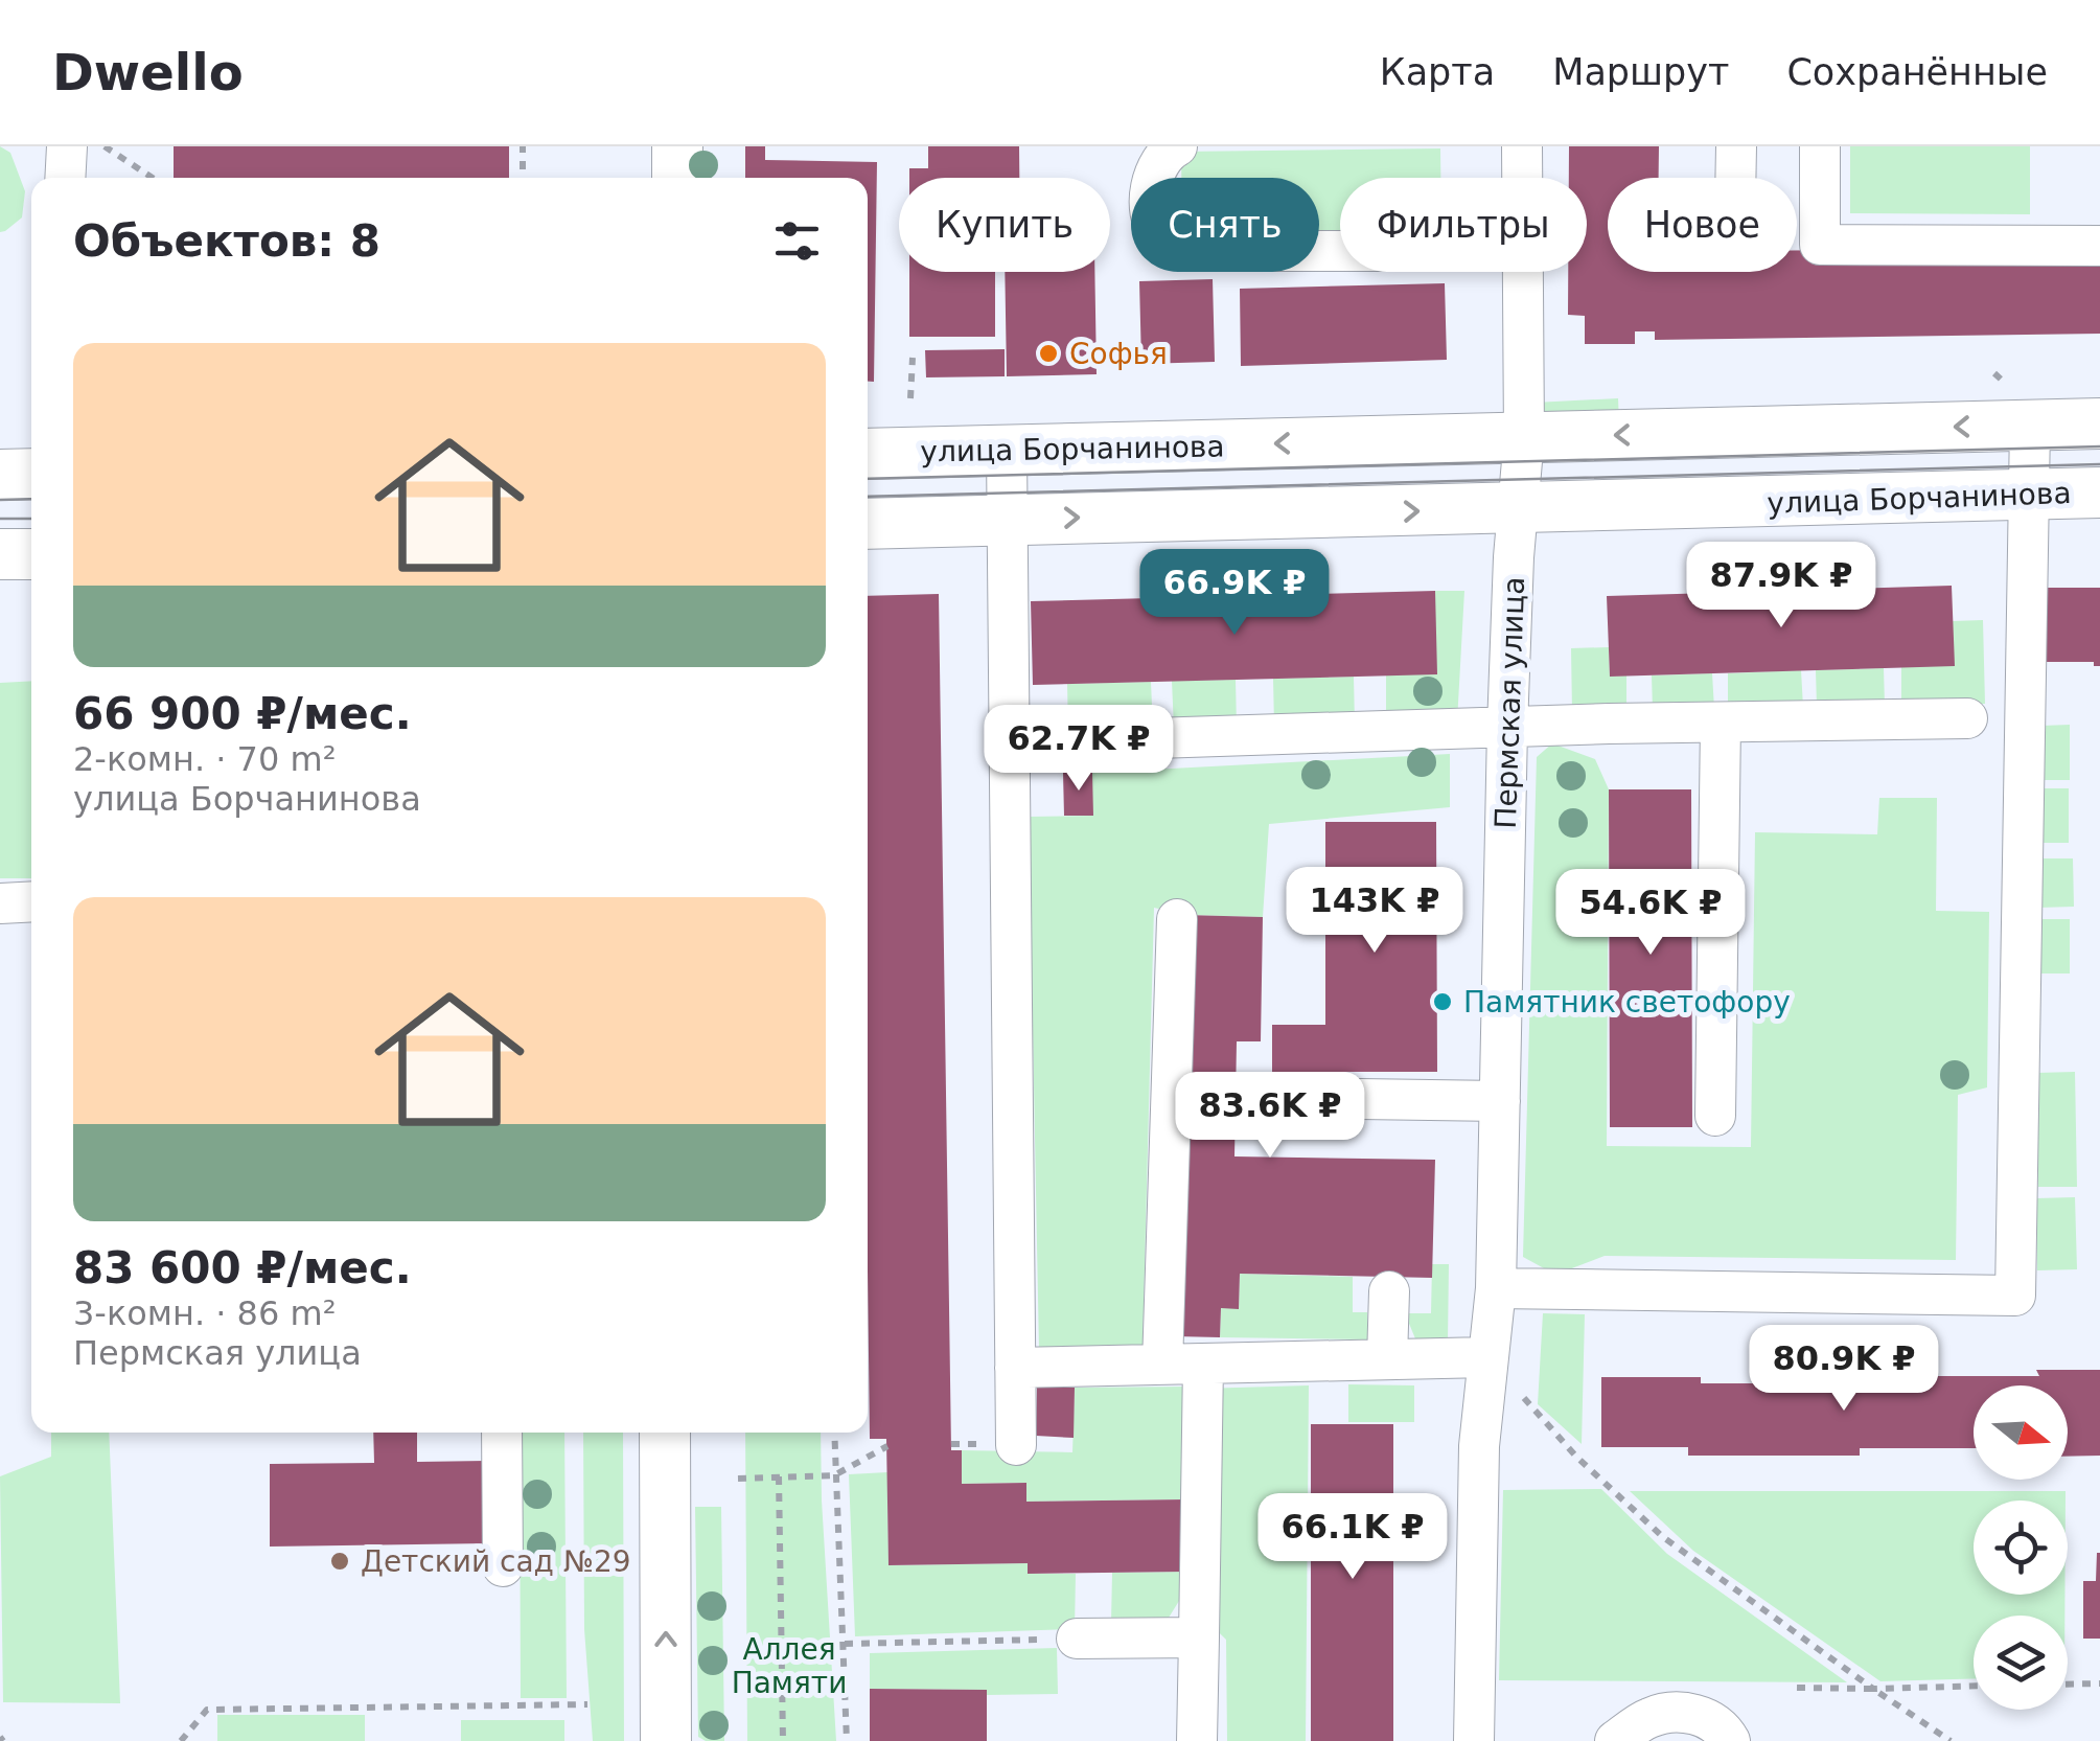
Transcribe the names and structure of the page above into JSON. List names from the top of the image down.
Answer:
{
  "streets": {
    "main road": ["улица Борчанинова"],
    "street": ["Пермская улица"]
  },
  "crossings": [
    ["улица Борчанинова", "Пермская улица"]
  ],
  "parks": ["Аллея Памяти"],
  "places": ["Софья", "Памятник светофору", "Детский сад №29"],
  "north": "right",
  "page": {
    "header": "Dwello",
    "nav": ["Карта", "Маршрут", "Сохранённые"],
    "chip": [
      "Купить",
      "Снять",
      "Фильтры",
      "Новое"
    ],
    "heading": "Объектов: 8",
    "list": [
      {
        "name": "66 900 ₽/мес.",
        "note": "2-комн. · 70 m² · улица Борчанинова"
      },
      {
        "name": "83 600 ₽/мес.",
        "note": "3-комн. · 86 m² · Пермская улица"
      }
    ],
    "price": [
      "87.9K ₽",
      "66.9K ₽",
      "62.7K ₽",
      "143K ₽",
      "54.6K ₽",
      "83.6K ₽",
      "80.9K ₽",
      "66.1K ₽"
    ]
  }
}
